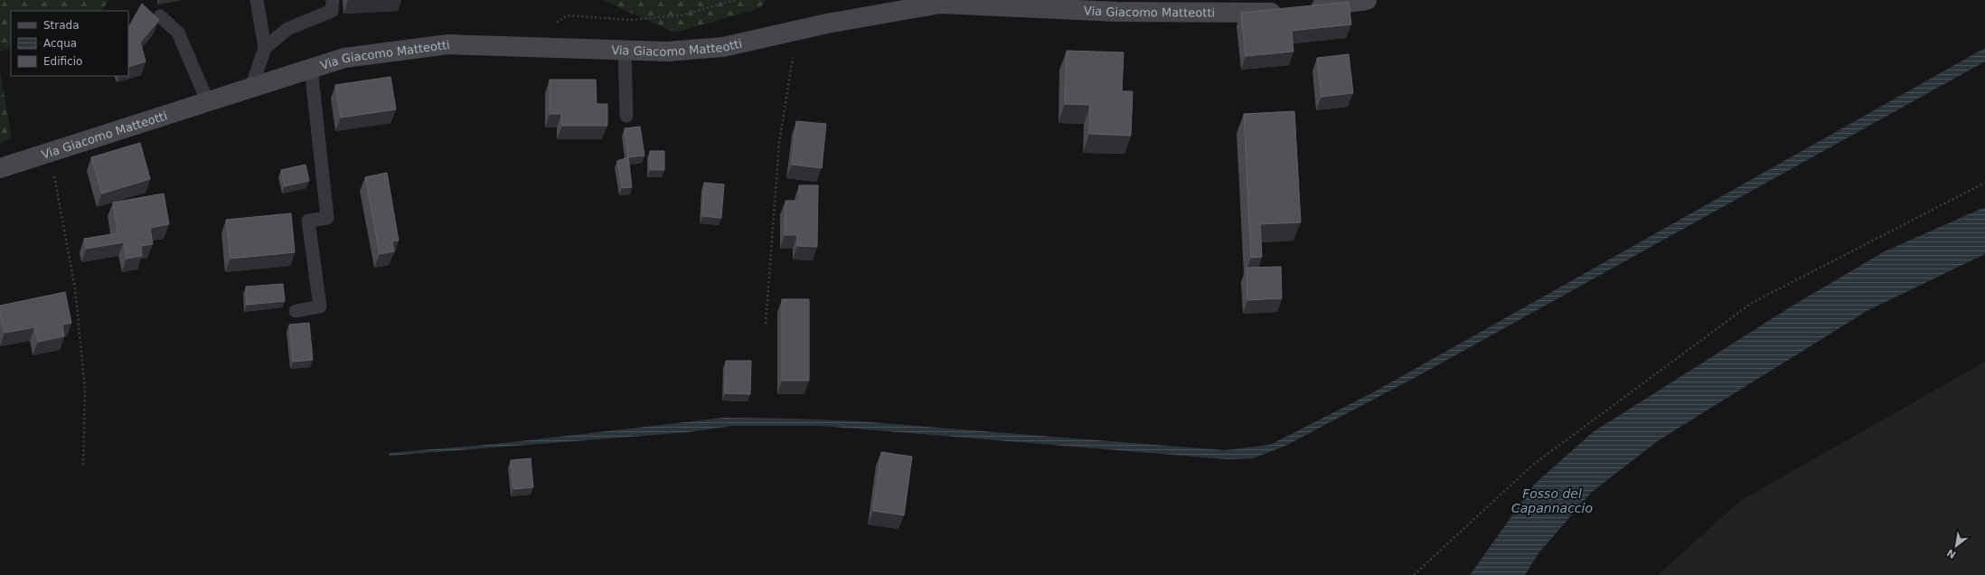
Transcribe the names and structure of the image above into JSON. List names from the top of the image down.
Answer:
{
  "streets": {
    "main road": ["Via Giacomo Matteotti"]
  },
  "water": ["Fosso del Capannaccio"],
  "legend": ["Strada", "Acqua", "Edificio"],
  "north": "bottom left"
}
